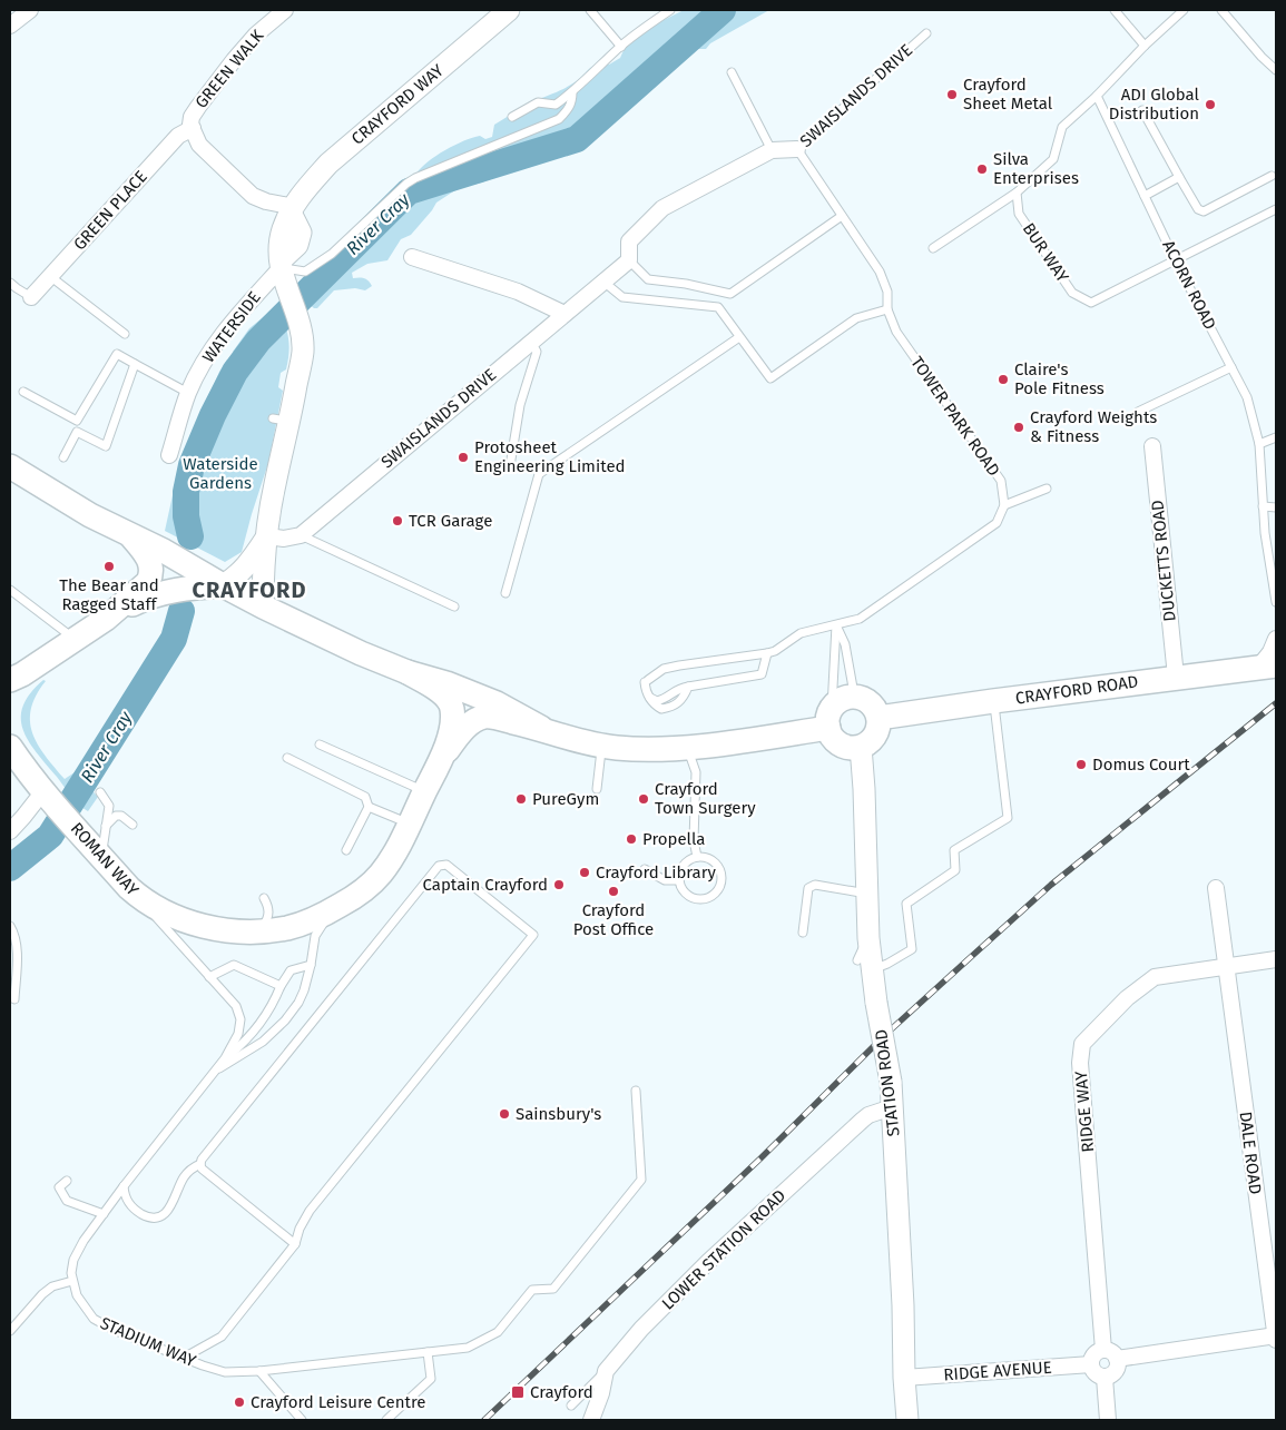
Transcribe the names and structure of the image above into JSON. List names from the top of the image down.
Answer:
{
  "streets": {
    "main road": [
      "CRAYFORD WAY",
      "CRAYFORD ROAD",
      "ROMAN WAY",
      "STATION ROAD"
    ],
    "street": [
      "GREEN WALK",
      "SWAISLANDS DRIVE",
      "GREEN PLACE",
      "WATERSIDE",
      "DUCKETTS ROAD",
      "RIDGE WAY",
      "DALE ROAD",
      "LOWER STATION ROAD",
      "RIDGE AVENUE"
    ],
    "lane": [
      "BUR WAY",
      "ACORN ROAD",
      "TOWER PARK ROAD",
      "STADIUM WAY"
    ]
  },
  "crossings": [
    ["GREEN WALK", "CRAYFORD WAY"],
    ["GREEN WALK", "GREEN PLACE"],
    ["SWAISLANDS DRIVE", "TOWER PARK ROAD"],
    ["CRAYFORD WAY", "WATERSIDE"],
    ["BUR WAY", "ACORN ROAD"],
    ["DUCKETTS ROAD", "CRAYFORD ROAD"],
    ["CRAYFORD ROAD", "STATION ROAD"],
    ["STATION ROAD", "LOWER STATION ROAD"],
    ["STATION ROAD", "RIDGE AVENUE"],
    ["RIDGE WAY", "DALE ROAD"],
    ["RIDGE WAY", "RIDGE AVENUE"]
  ],
  "districts": ["CRAYFORD"],
  "water": ["River Cray"],
  "parks": ["Waterside Gardens"],
  "places": {
    "other": [
      "Crayford Sheet Metal",
      "ADI Global Distribution",
      "Silva Enterprises",
      "Claire's Pole Fitness",
      "Crayford Weights & Fitness",
      "Protosheet Engineering Limited",
      "TCR Garage",
      "The Bear and Ragged Staff",
      "Domus Court",
      "PureGym",
      "Crayford Town Surgery",
      "Propella",
      "Crayford Library",
      "Captain Crayford",
      "Crayford Post Office",
      "Sainsbury's",
      "Crayford Leisure Centre"
    ],
    "transit": ["Crayford"]
  }
}
